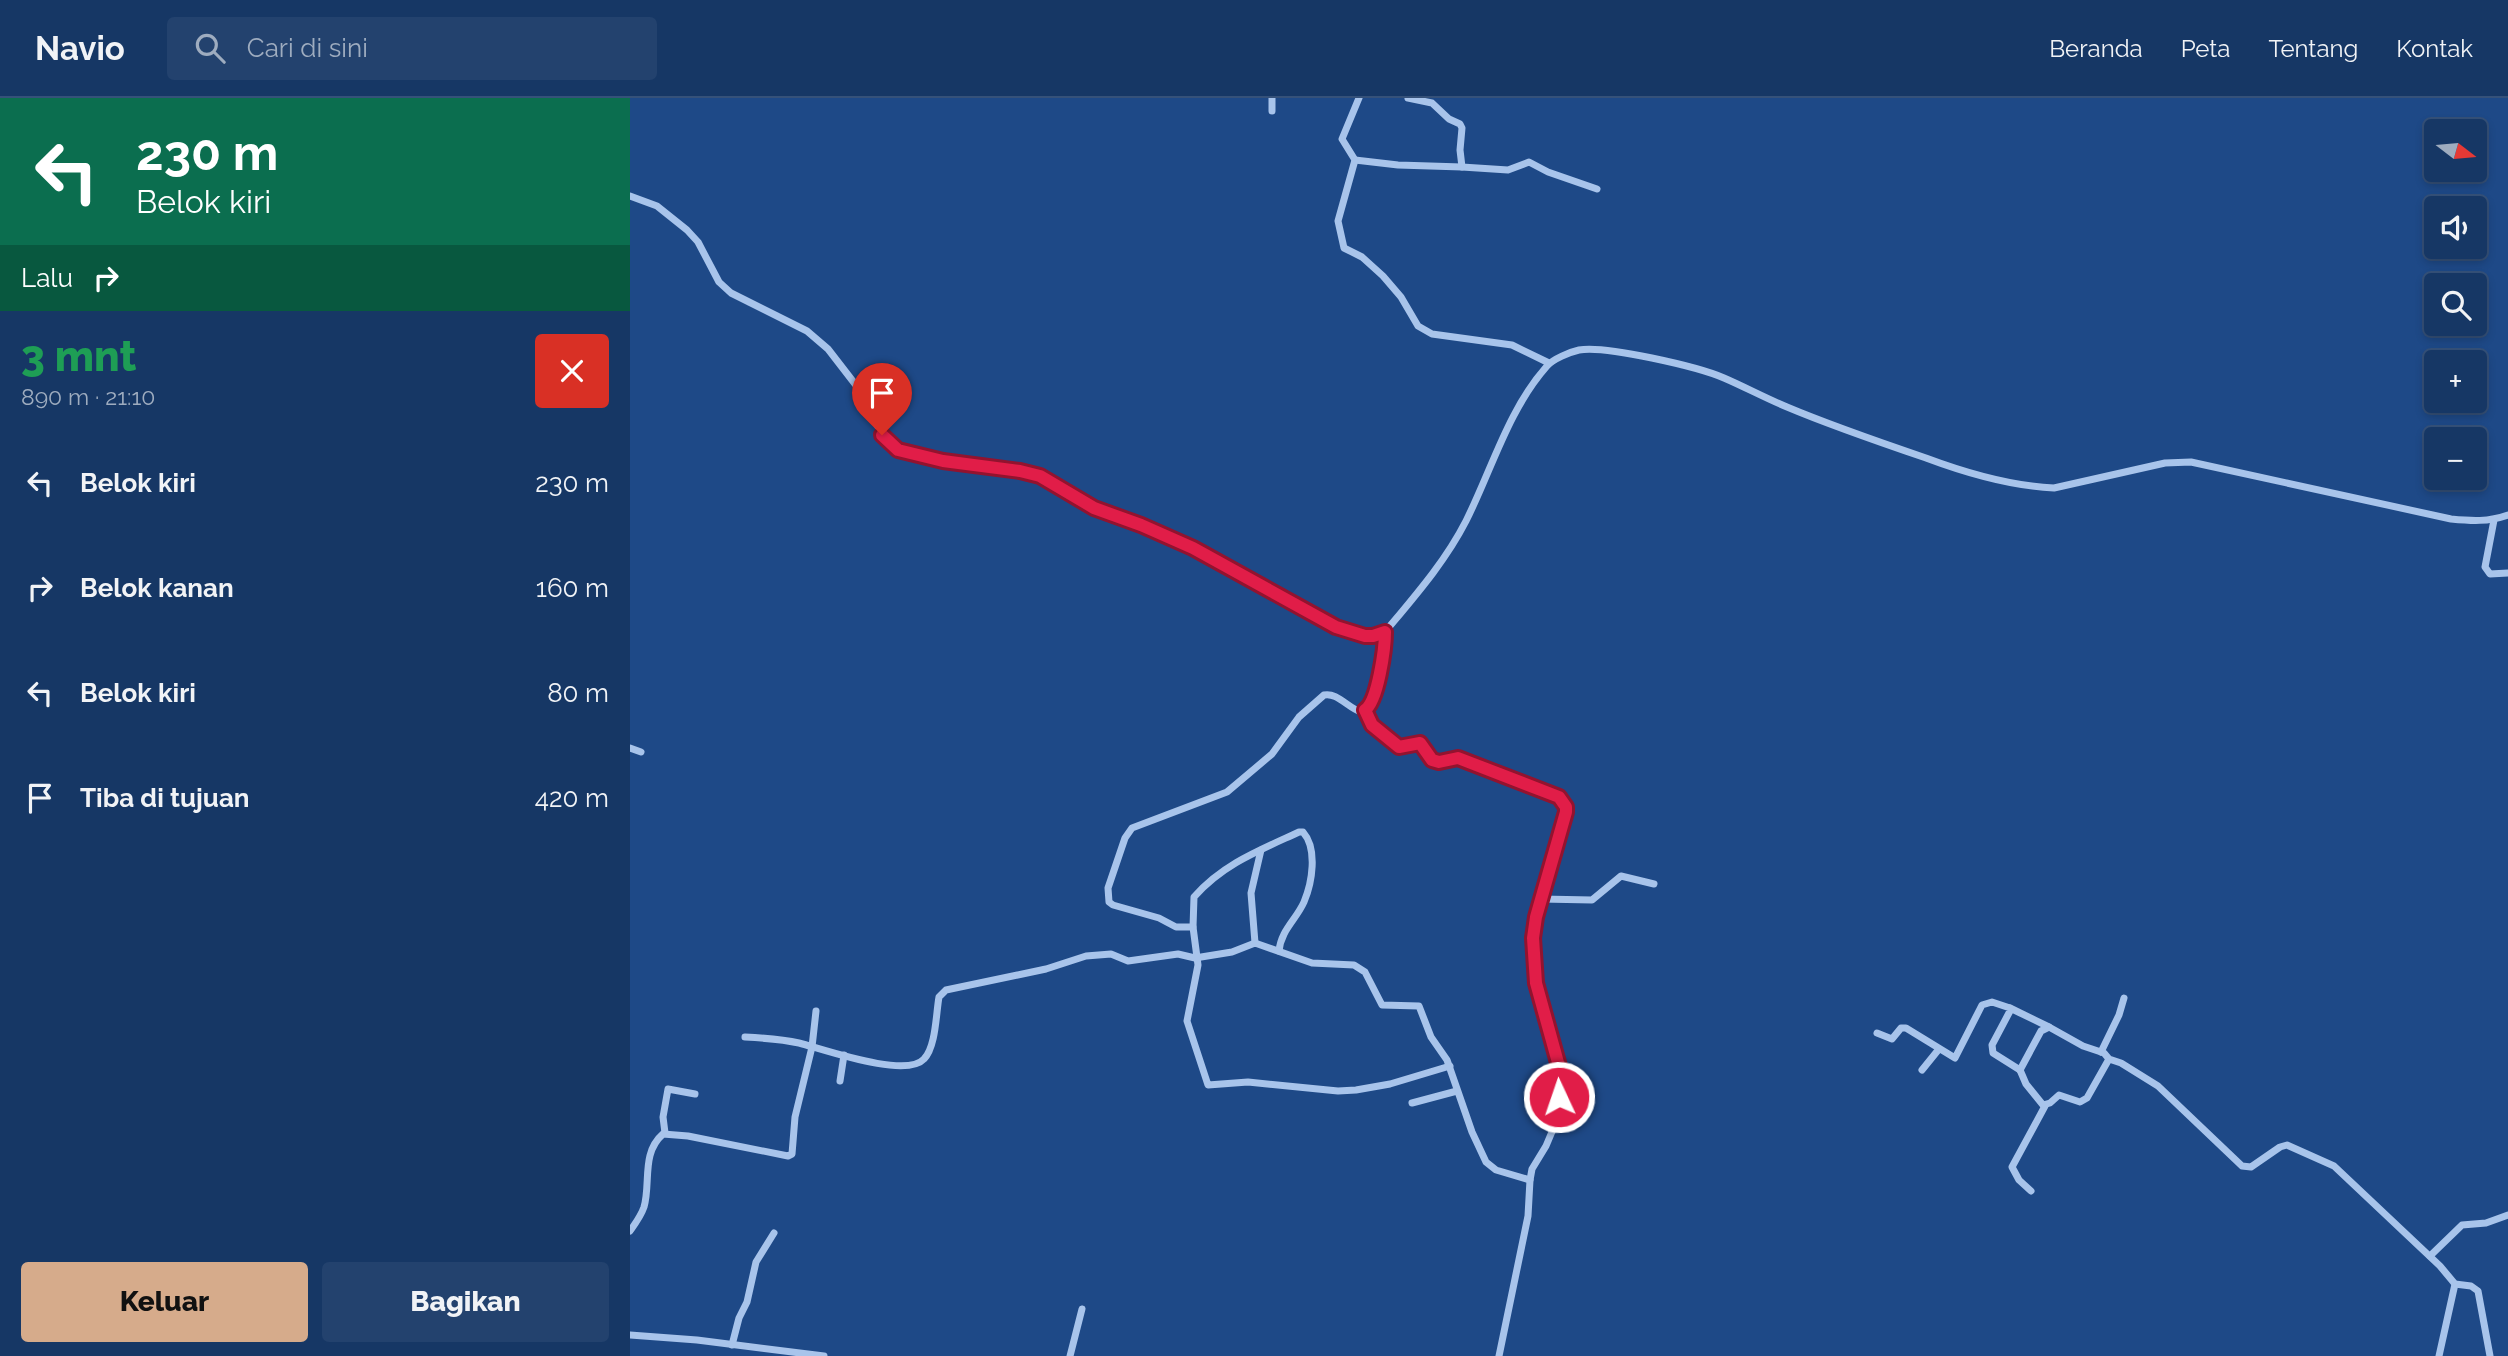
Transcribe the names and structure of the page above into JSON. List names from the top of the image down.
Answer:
{
  "north": "right",
  "page": {
    "header": "Navio",
    "search": "Cari di sini",
    "nav": [
      "Beranda",
      "Peta",
      "Tentang",
      "Kontak"
    ],
    "turn": ["230 m", "Belok kiri"],
    "map_buttons": ["+", "−"],
    "then": "Lalu",
    "heading": ["3 mnt", "890 m · 21:10"],
    "list": [
      {
        "name": "Belok kiri",
        "value": "230 m"
      },
      {
        "name": "Belok kanan",
        "value": "160 m"
      },
      {
        "name": "Belok kiri",
        "value": "80 m"
      },
      {
        "name": "Tiba di tujuan",
        "value": "420 m"
      }
    ],
    "buttons": ["Keluar", "Bagikan"]
  }
}
